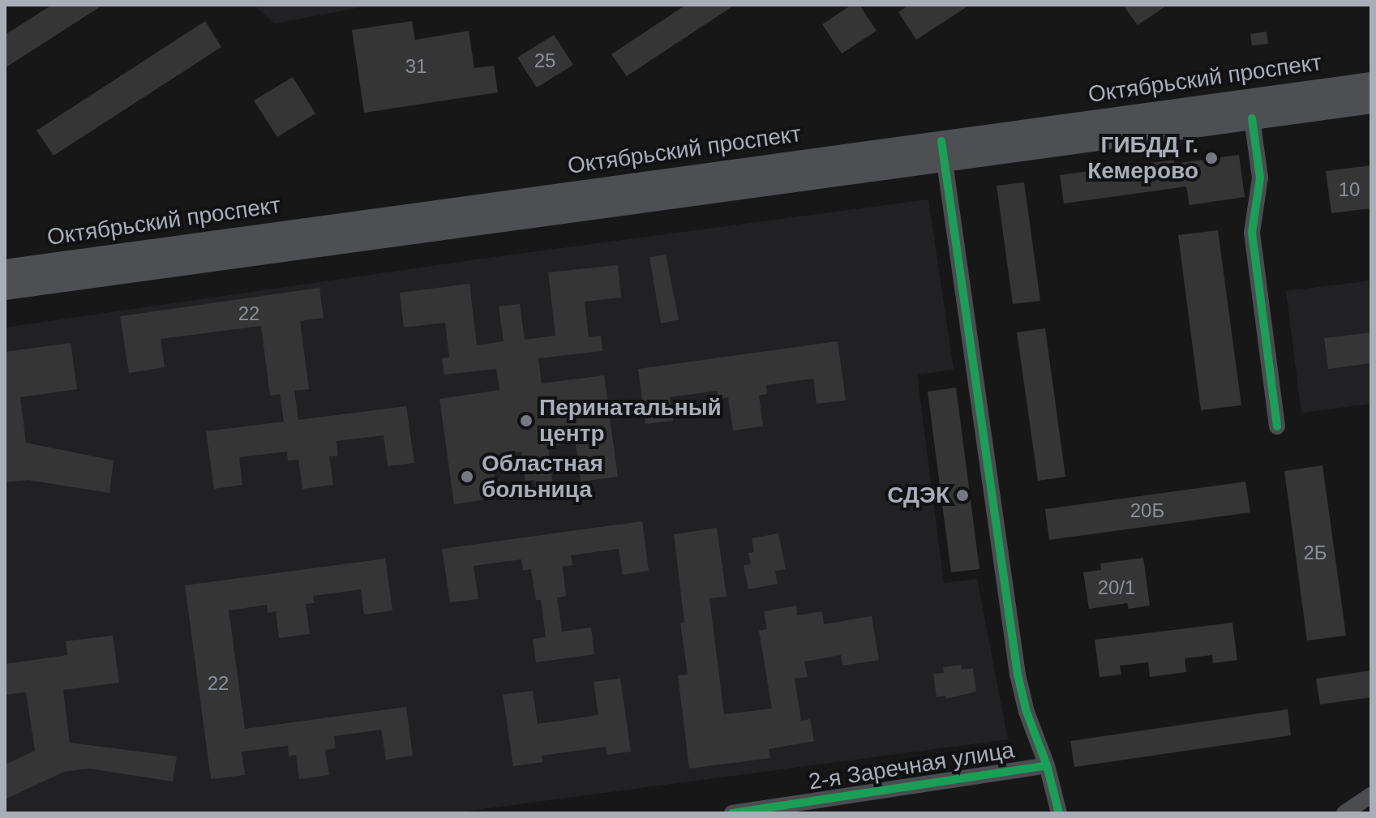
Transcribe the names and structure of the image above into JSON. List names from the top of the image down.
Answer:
{
  "streets": {
    "main road": ["Октябрьский проспект"],
    "street": ["2-я Заречная улица"]
  },
  "places": [
    "ГИБДД г. Кемерово",
    "Перинатальный центр",
    "Областная больница",
    "СДЭК"
  ],
  "house_numbers": [
    "25",
    "31",
    "10",
    "22",
    "20Б",
    "2Б",
    "20/1",
    "22"
  ]
}
